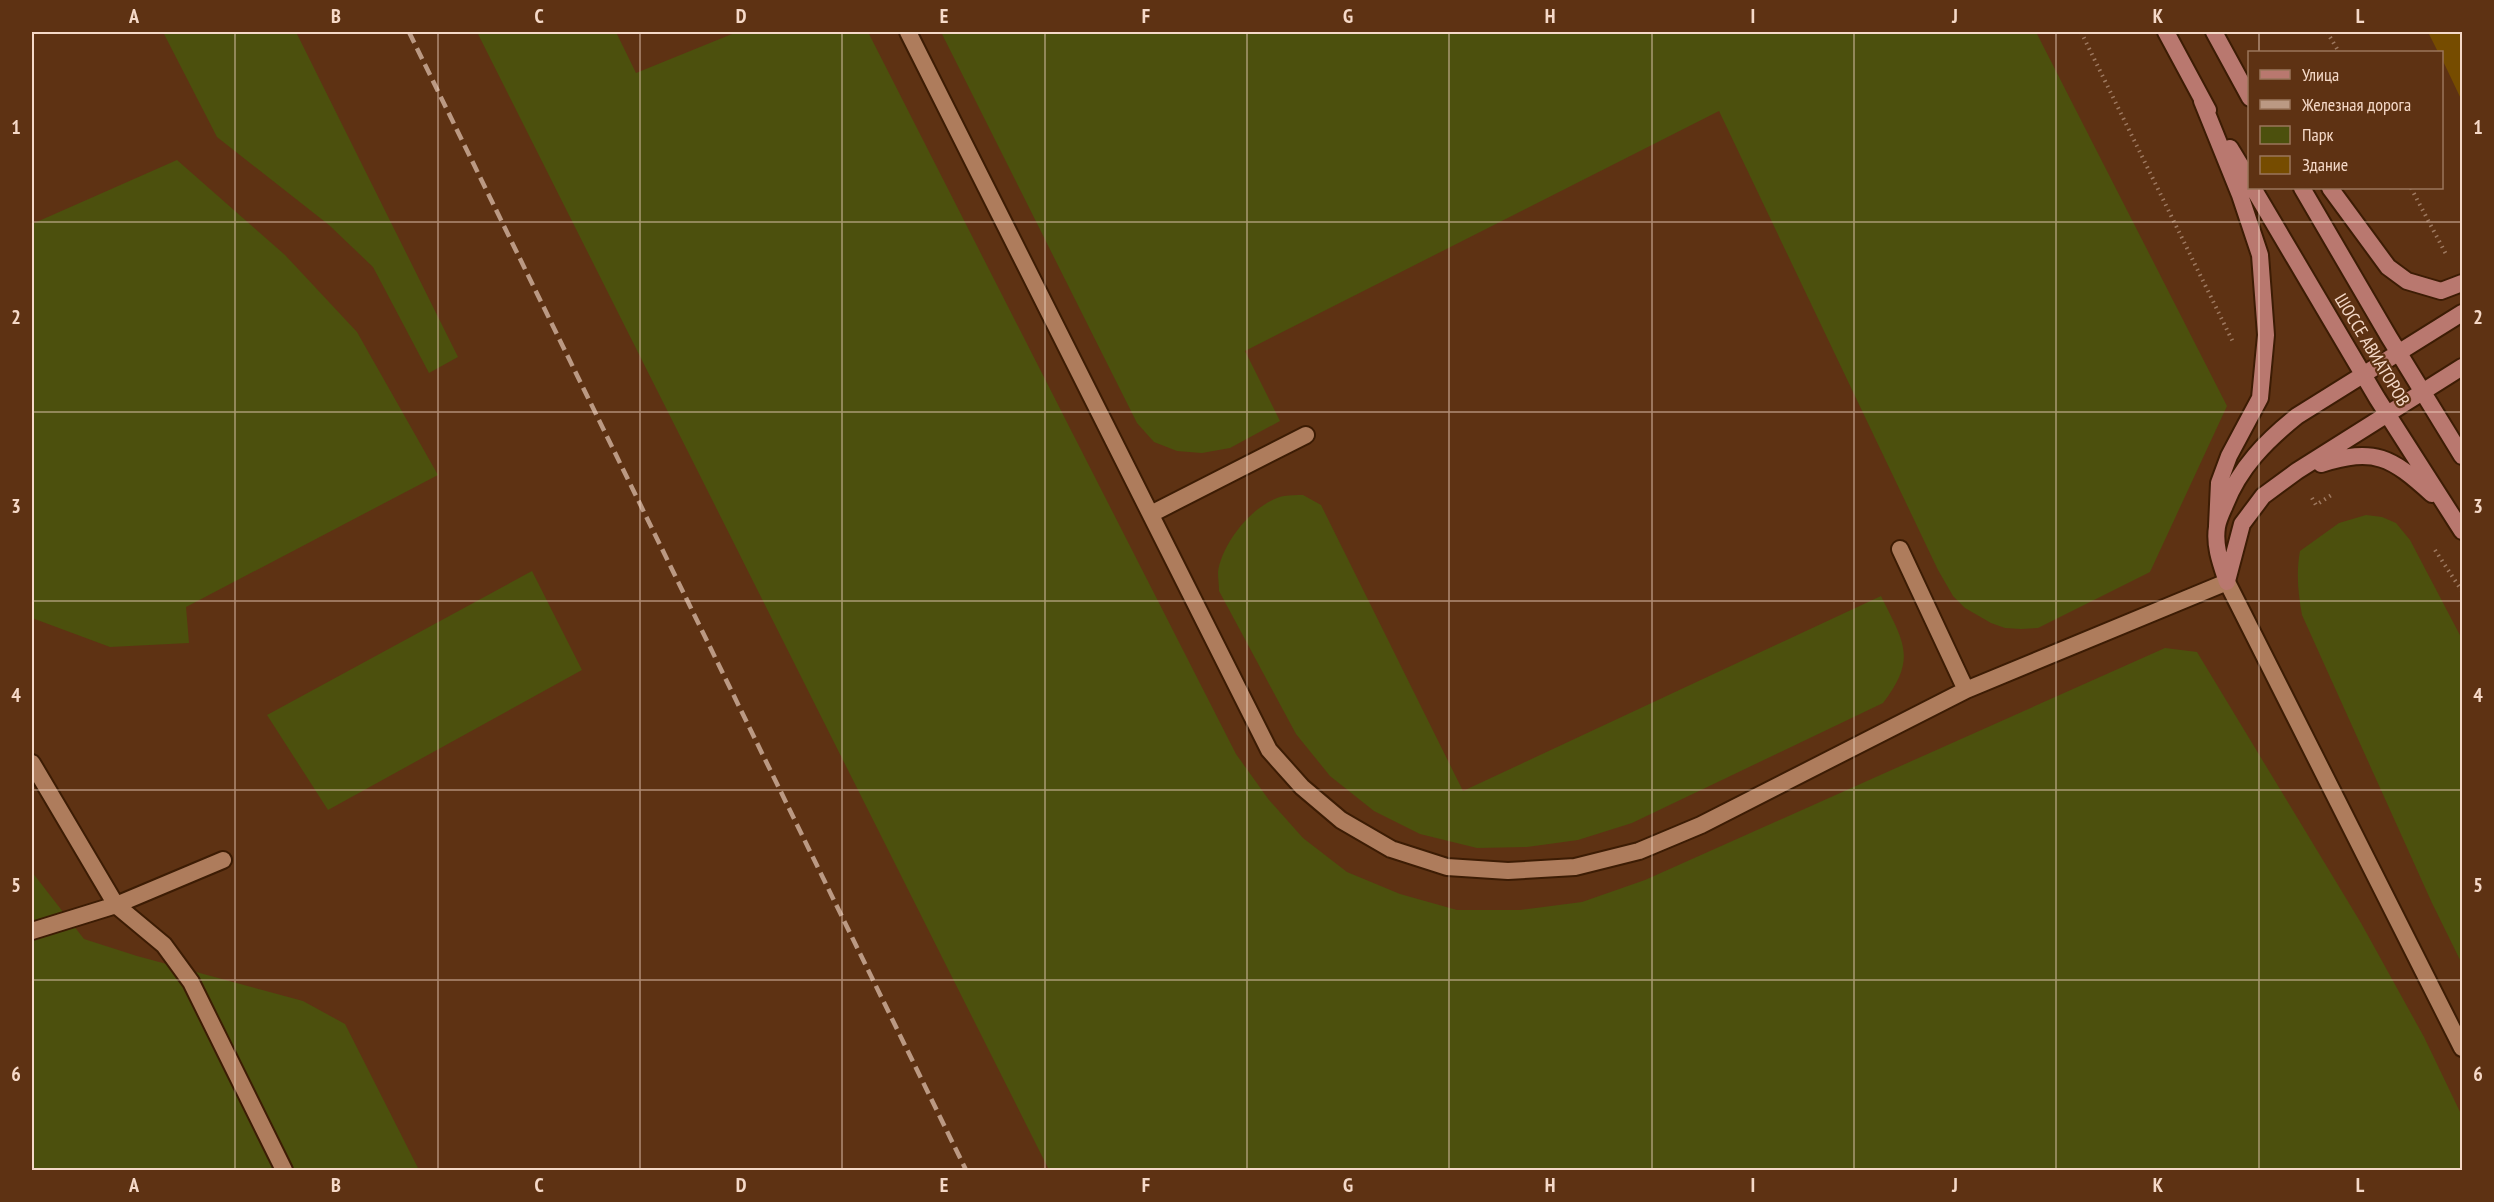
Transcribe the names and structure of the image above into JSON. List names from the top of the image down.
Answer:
{
  "streets": {
    "main road": ["ШОССЕ АВИАТОРОВ"]
  },
  "legend": [
    "Улица",
    "Железная дорога",
    "Парк",
    "Здание"
  ],
  "grid": {
    "columns": [
      "A",
      "B",
      "C",
      "D",
      "E",
      "F",
      "G",
      "H",
      "I",
      "J",
      "K",
      "L"
    ],
    "rows": [
      "1",
      "2",
      "3",
      "4",
      "5",
      "6"
    ]
  }
}
